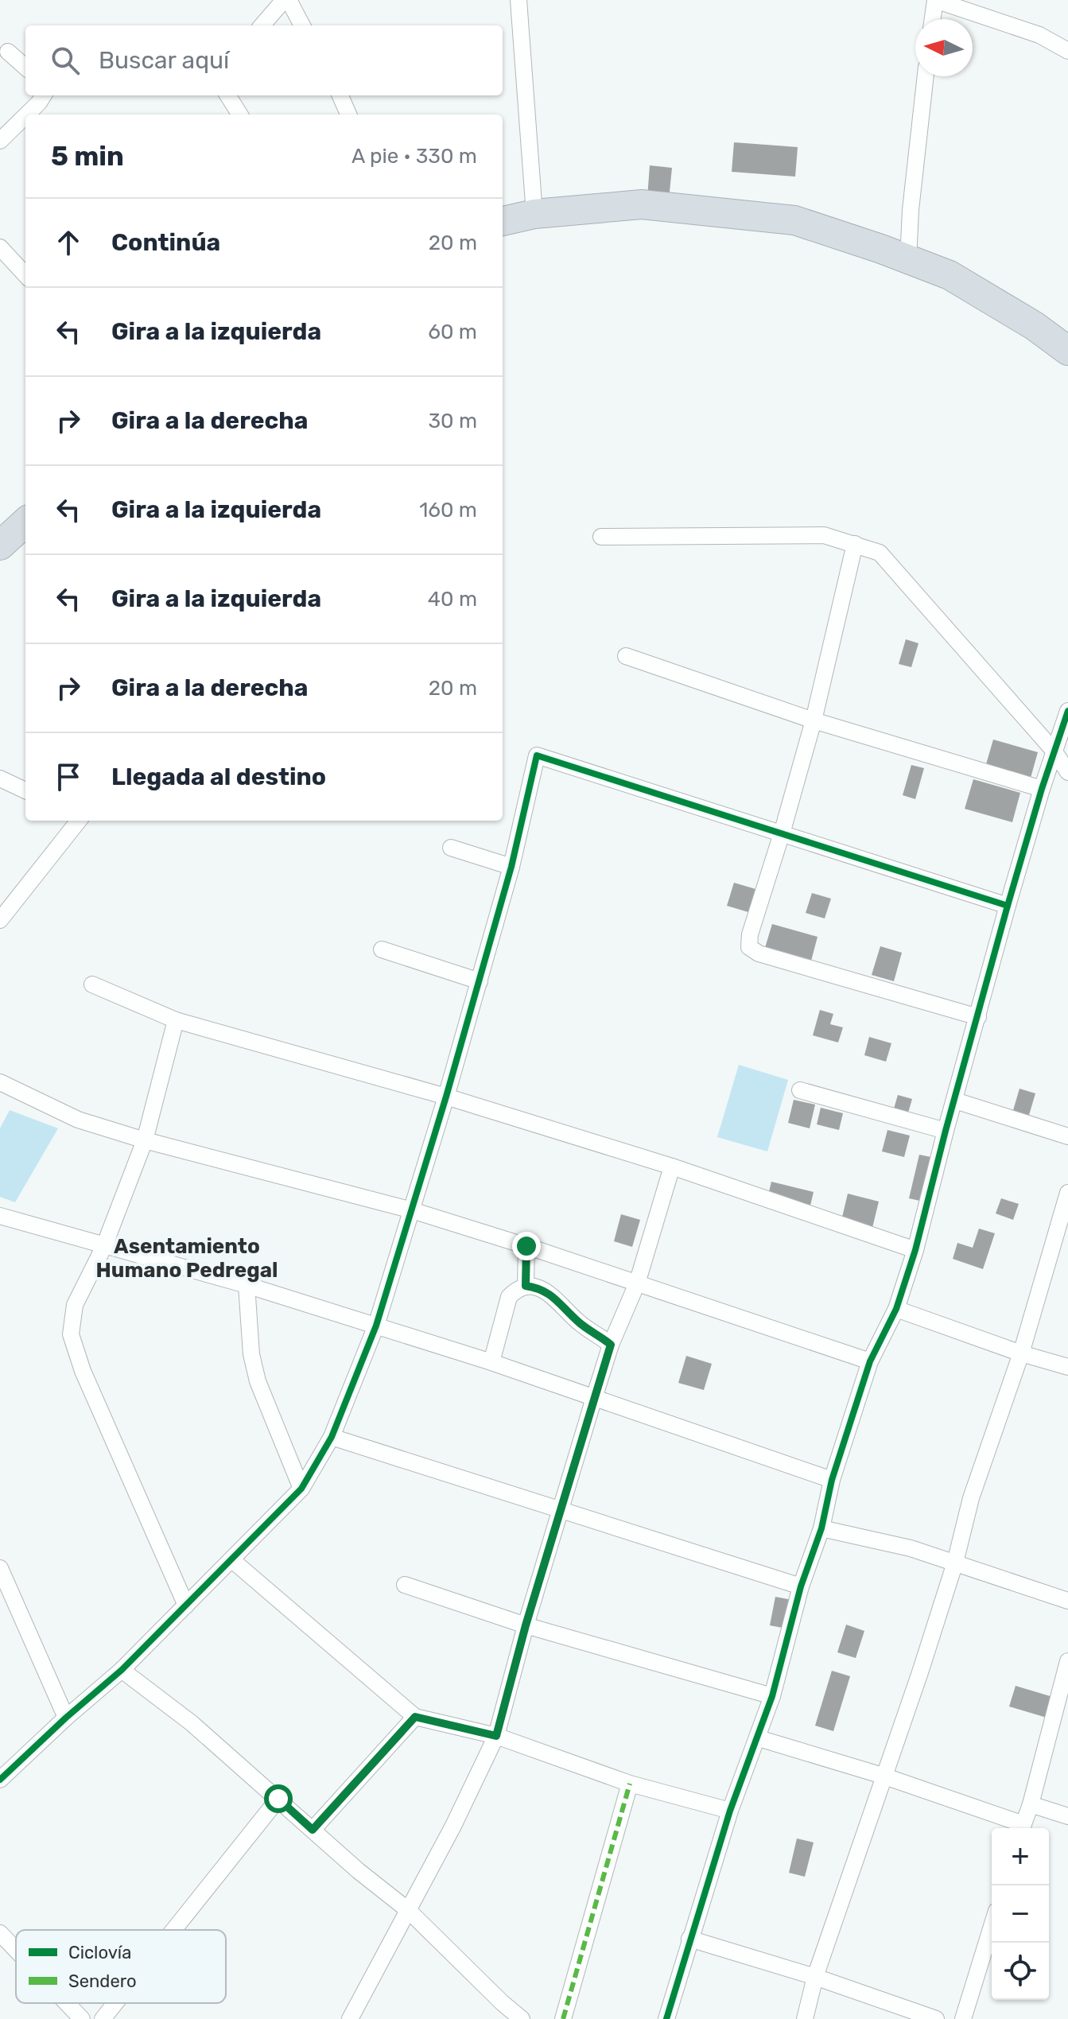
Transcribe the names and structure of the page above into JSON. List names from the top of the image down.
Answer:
{
  "districts": ["Asentamiento Humano Pedregal"],
  "legend": ["Ciclovía", "Sendero"],
  "north": "left",
  "page": {
    "search": "Buscar aquí",
    "heading": ["5 min", "A pie · 330 m"],
    "list": [
      ["Continúa", "20 m"],
      ["Gira a la izquierda", "60 m"],
      ["Gira a la derecha", "30 m"],
      ["Gira a la izquierda", "160 m"],
      ["Gira a la izquierda", "40 m"],
      ["Gira a la derecha", "20 m"],
      "Llegada al destino"
    ],
    "map_buttons": ["+", "−"]
  }
}
